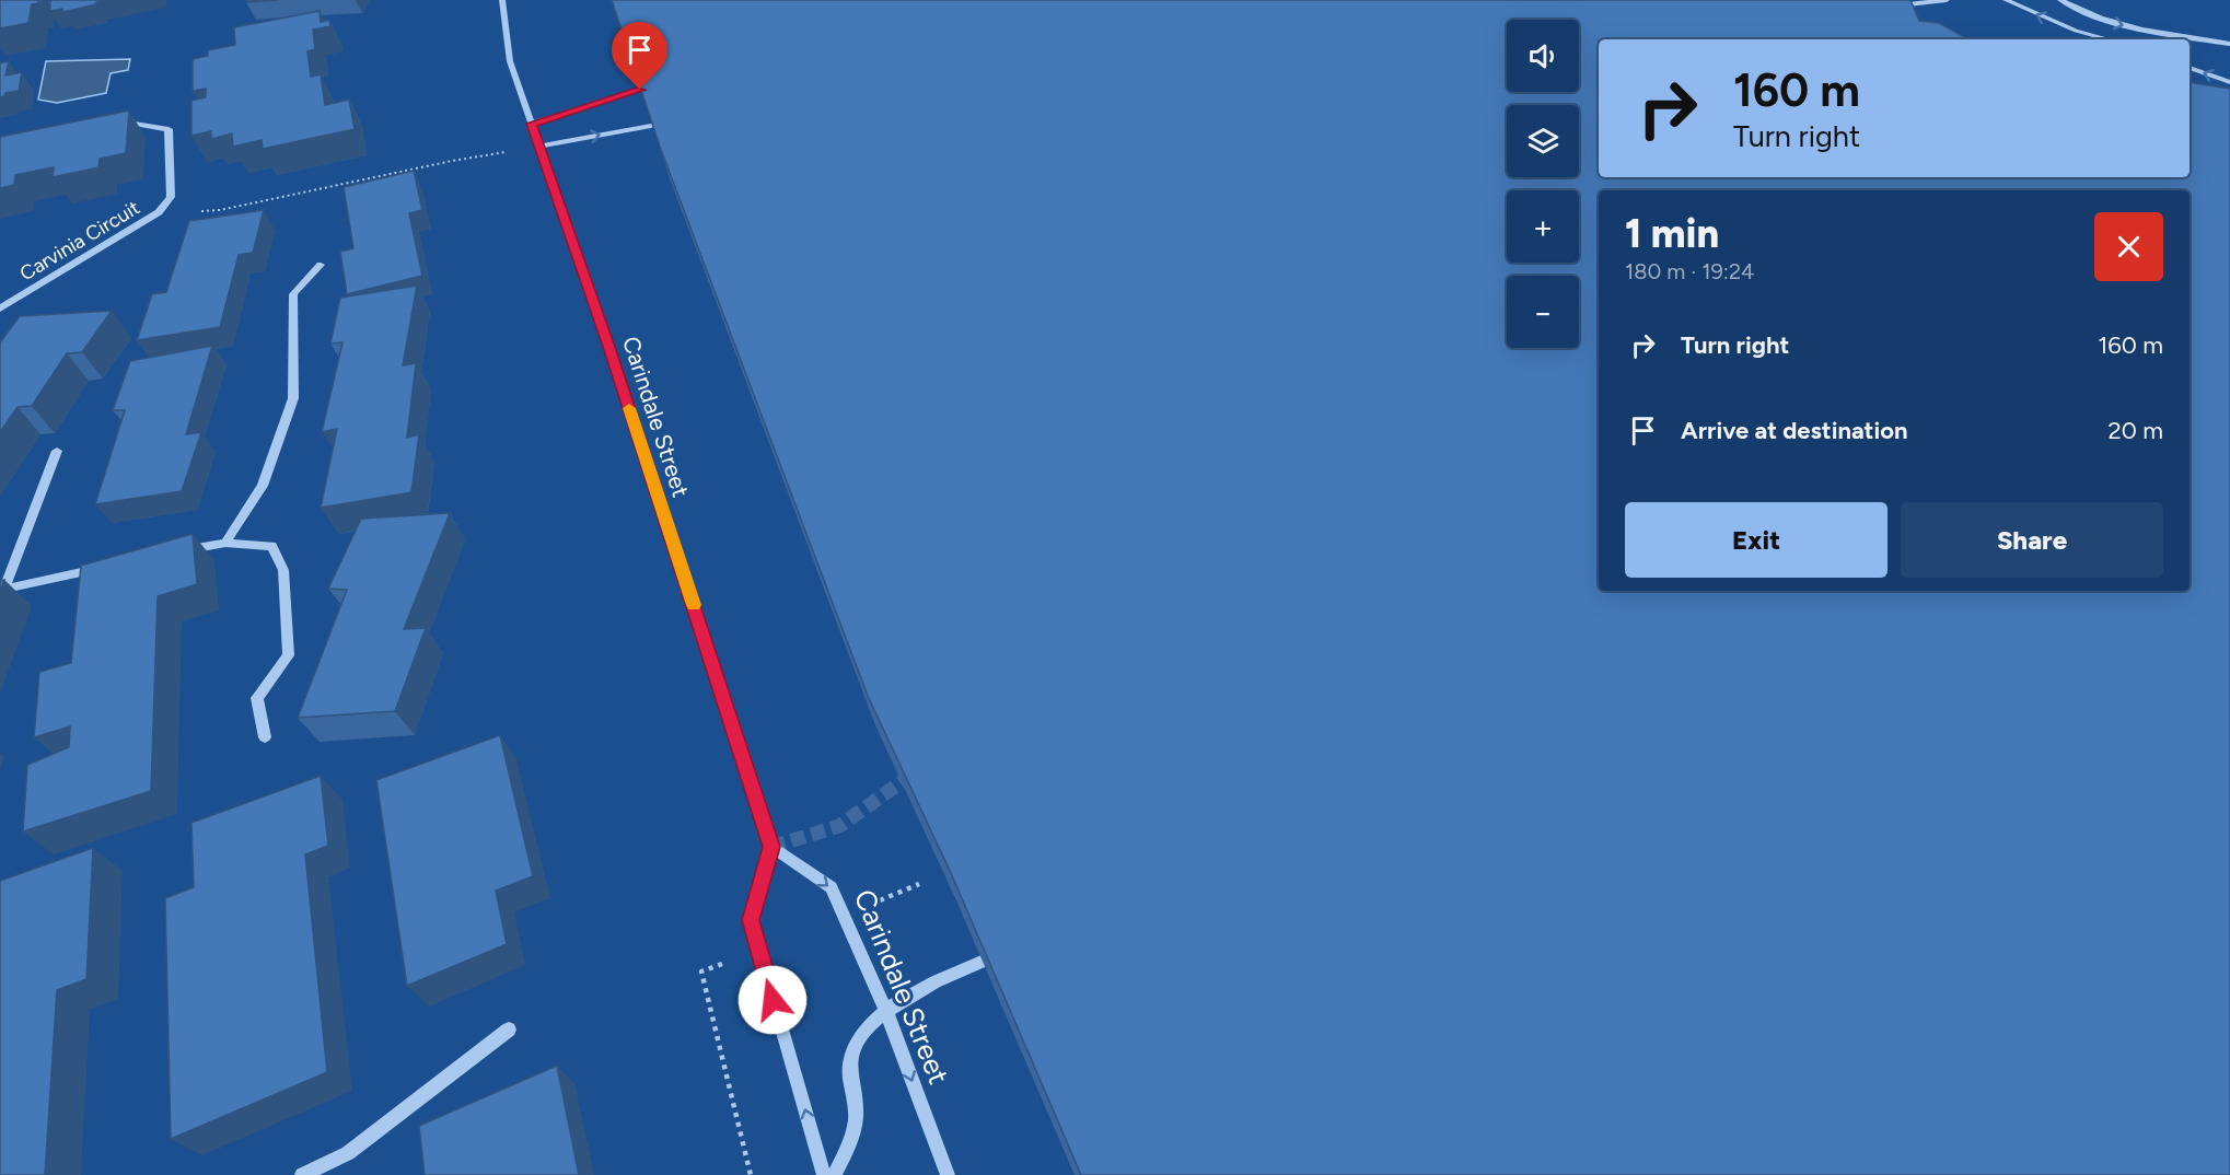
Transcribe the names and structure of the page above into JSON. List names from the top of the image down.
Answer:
{
  "streets": {
    "street": ["Carvinia Circuit", "Carindale Street"]
  },
  "page": {
    "map_buttons": ["+", "−"],
    "turn": ["160 m", "Turn right"],
    "heading": ["1 min", "180 m · 19:24"],
    "list": [
      {
        "name": "Turn right",
        "value": "160 m"
      },
      {
        "name": "Arrive at destination",
        "value": "20 m"
      }
    ],
    "buttons": ["Exit", "Share"]
  }
}
